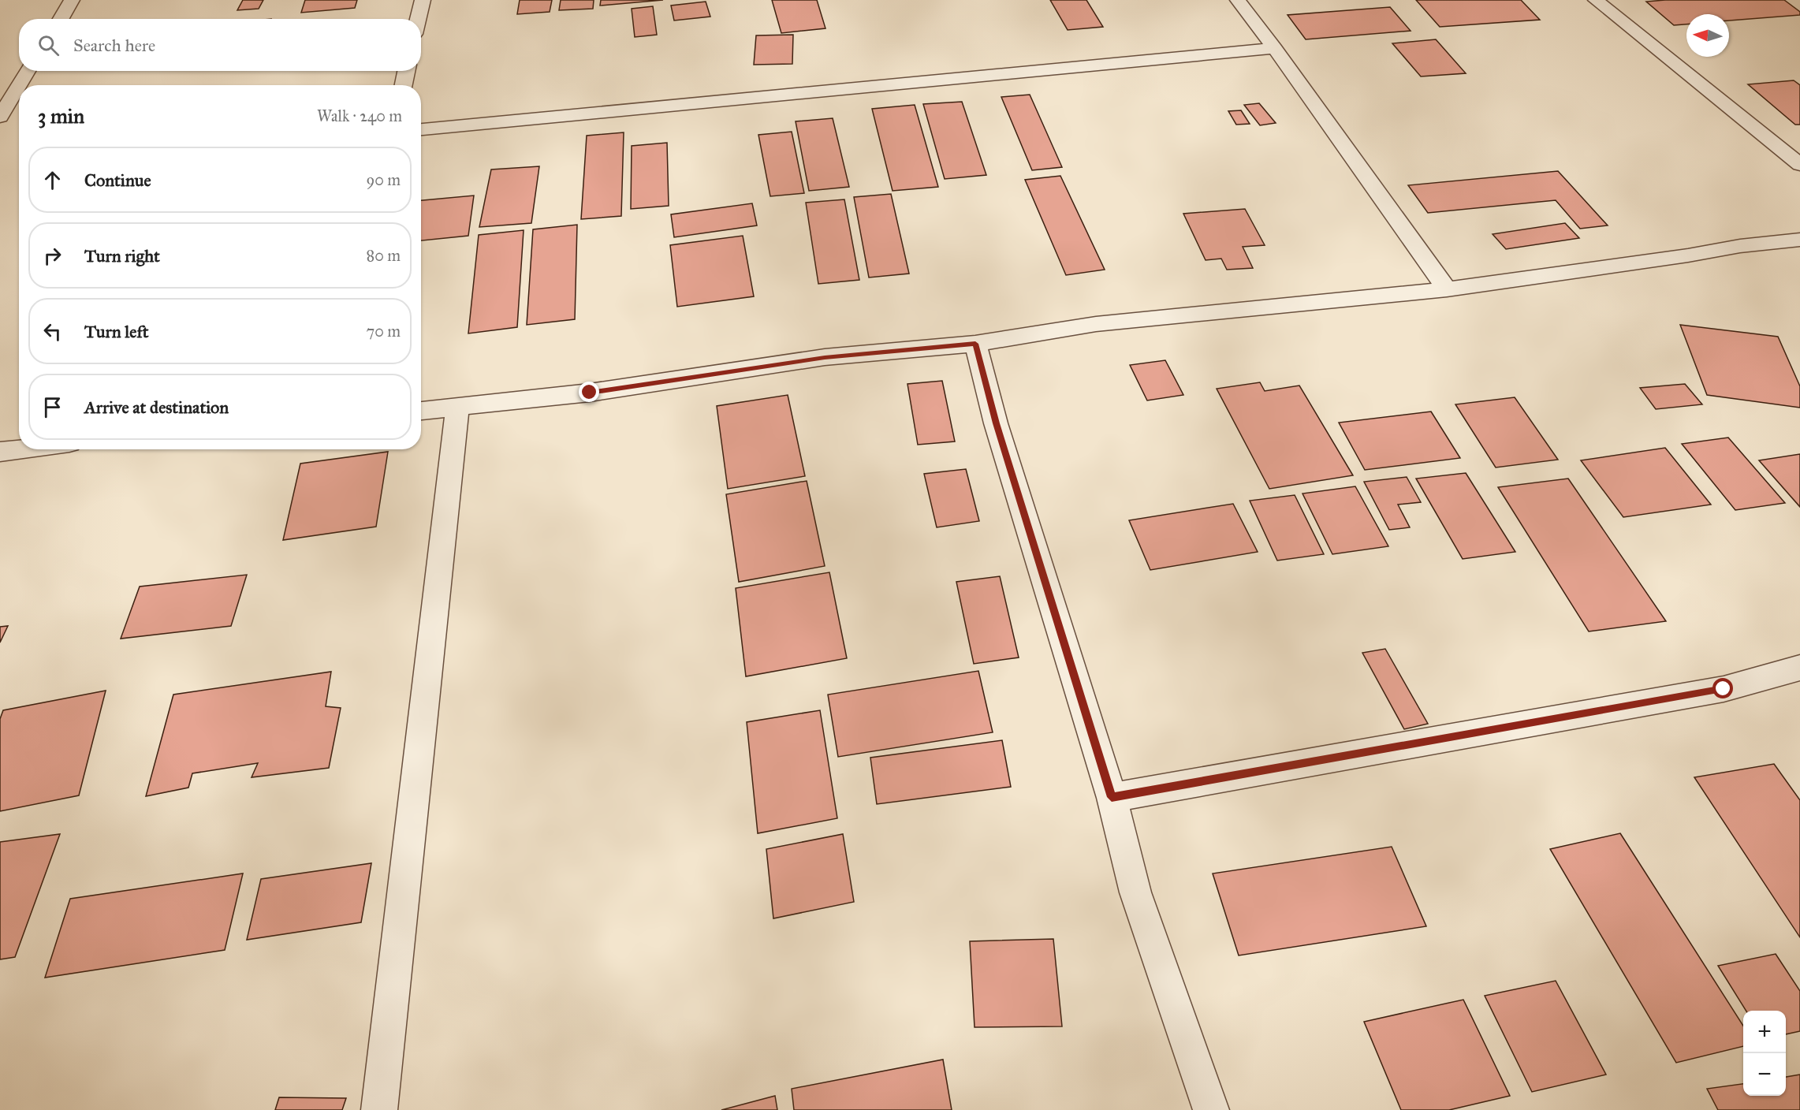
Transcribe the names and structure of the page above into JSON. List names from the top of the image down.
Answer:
{
  "north": "left",
  "page": {
    "search": "Search here",
    "heading": ["3 min", "Walk · 240 m"],
    "list": [
      ["Continue", "90 m"],
      ["Turn right", "80 m"],
      ["Turn left", "70 m"],
      "Arrive at destination"
    ],
    "map_buttons": ["+", "−"]
  }
}
